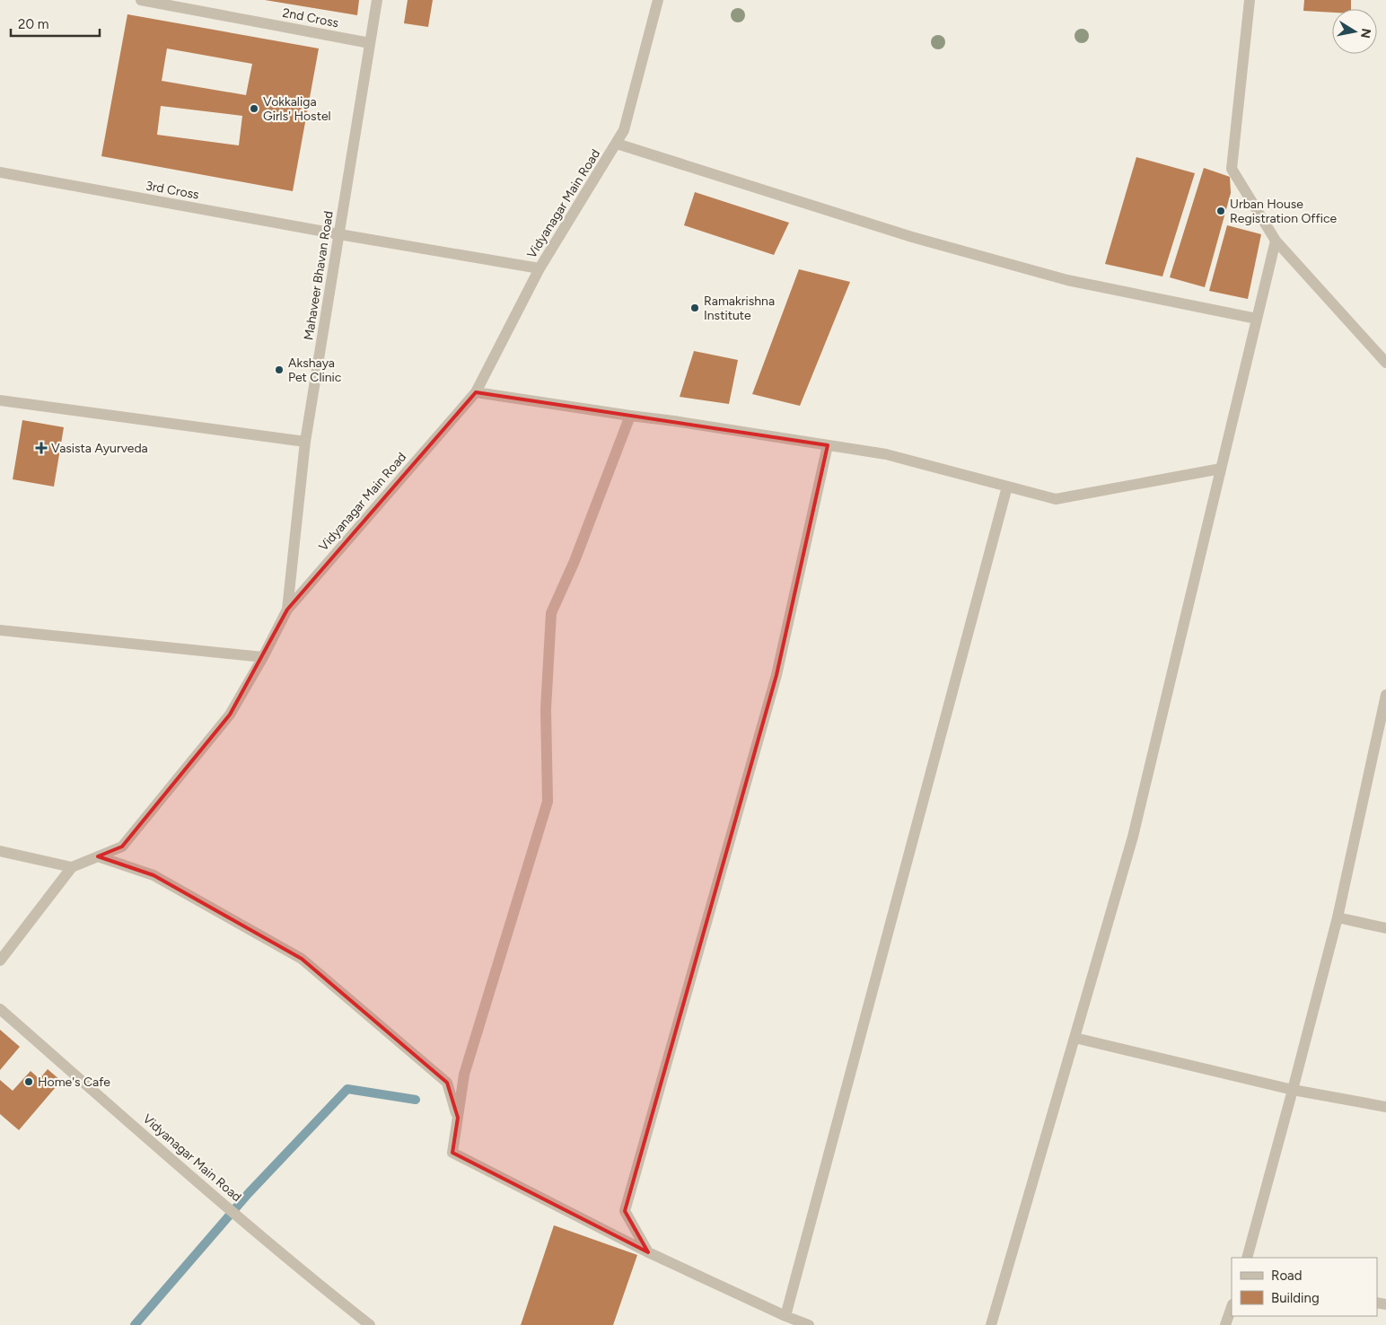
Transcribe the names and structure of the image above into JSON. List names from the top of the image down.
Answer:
{
  "streets": {
    "street": [
      "2nd Cross",
      "3rd Cross",
      "Vidyanagar Main Road",
      "Mahaveer Bhavan Road"
    ]
  },
  "crossings": [
    ["2nd Cross", "Mahaveer Bhavan Road"],
    ["3rd Cross", "Vidyanagar Main Road"],
    ["3rd Cross", "Mahaveer Bhavan Road"],
    ["Vidyanagar Main Road", "Mahaveer Bhavan Road"]
  ],
  "places": {
    "other": [
      "Vokkaliga Girls' Hostel",
      "Urban House Registration Office",
      "Ramakrishna Institute",
      "Akshaya Pet Clinic",
      "Home's Cafe"
    ],
    "health": ["Vasista Ayurveda"]
  },
  "legend": ["Road", "Building"],
  "scale_bar": "20 m",
  "north": "right"
}
